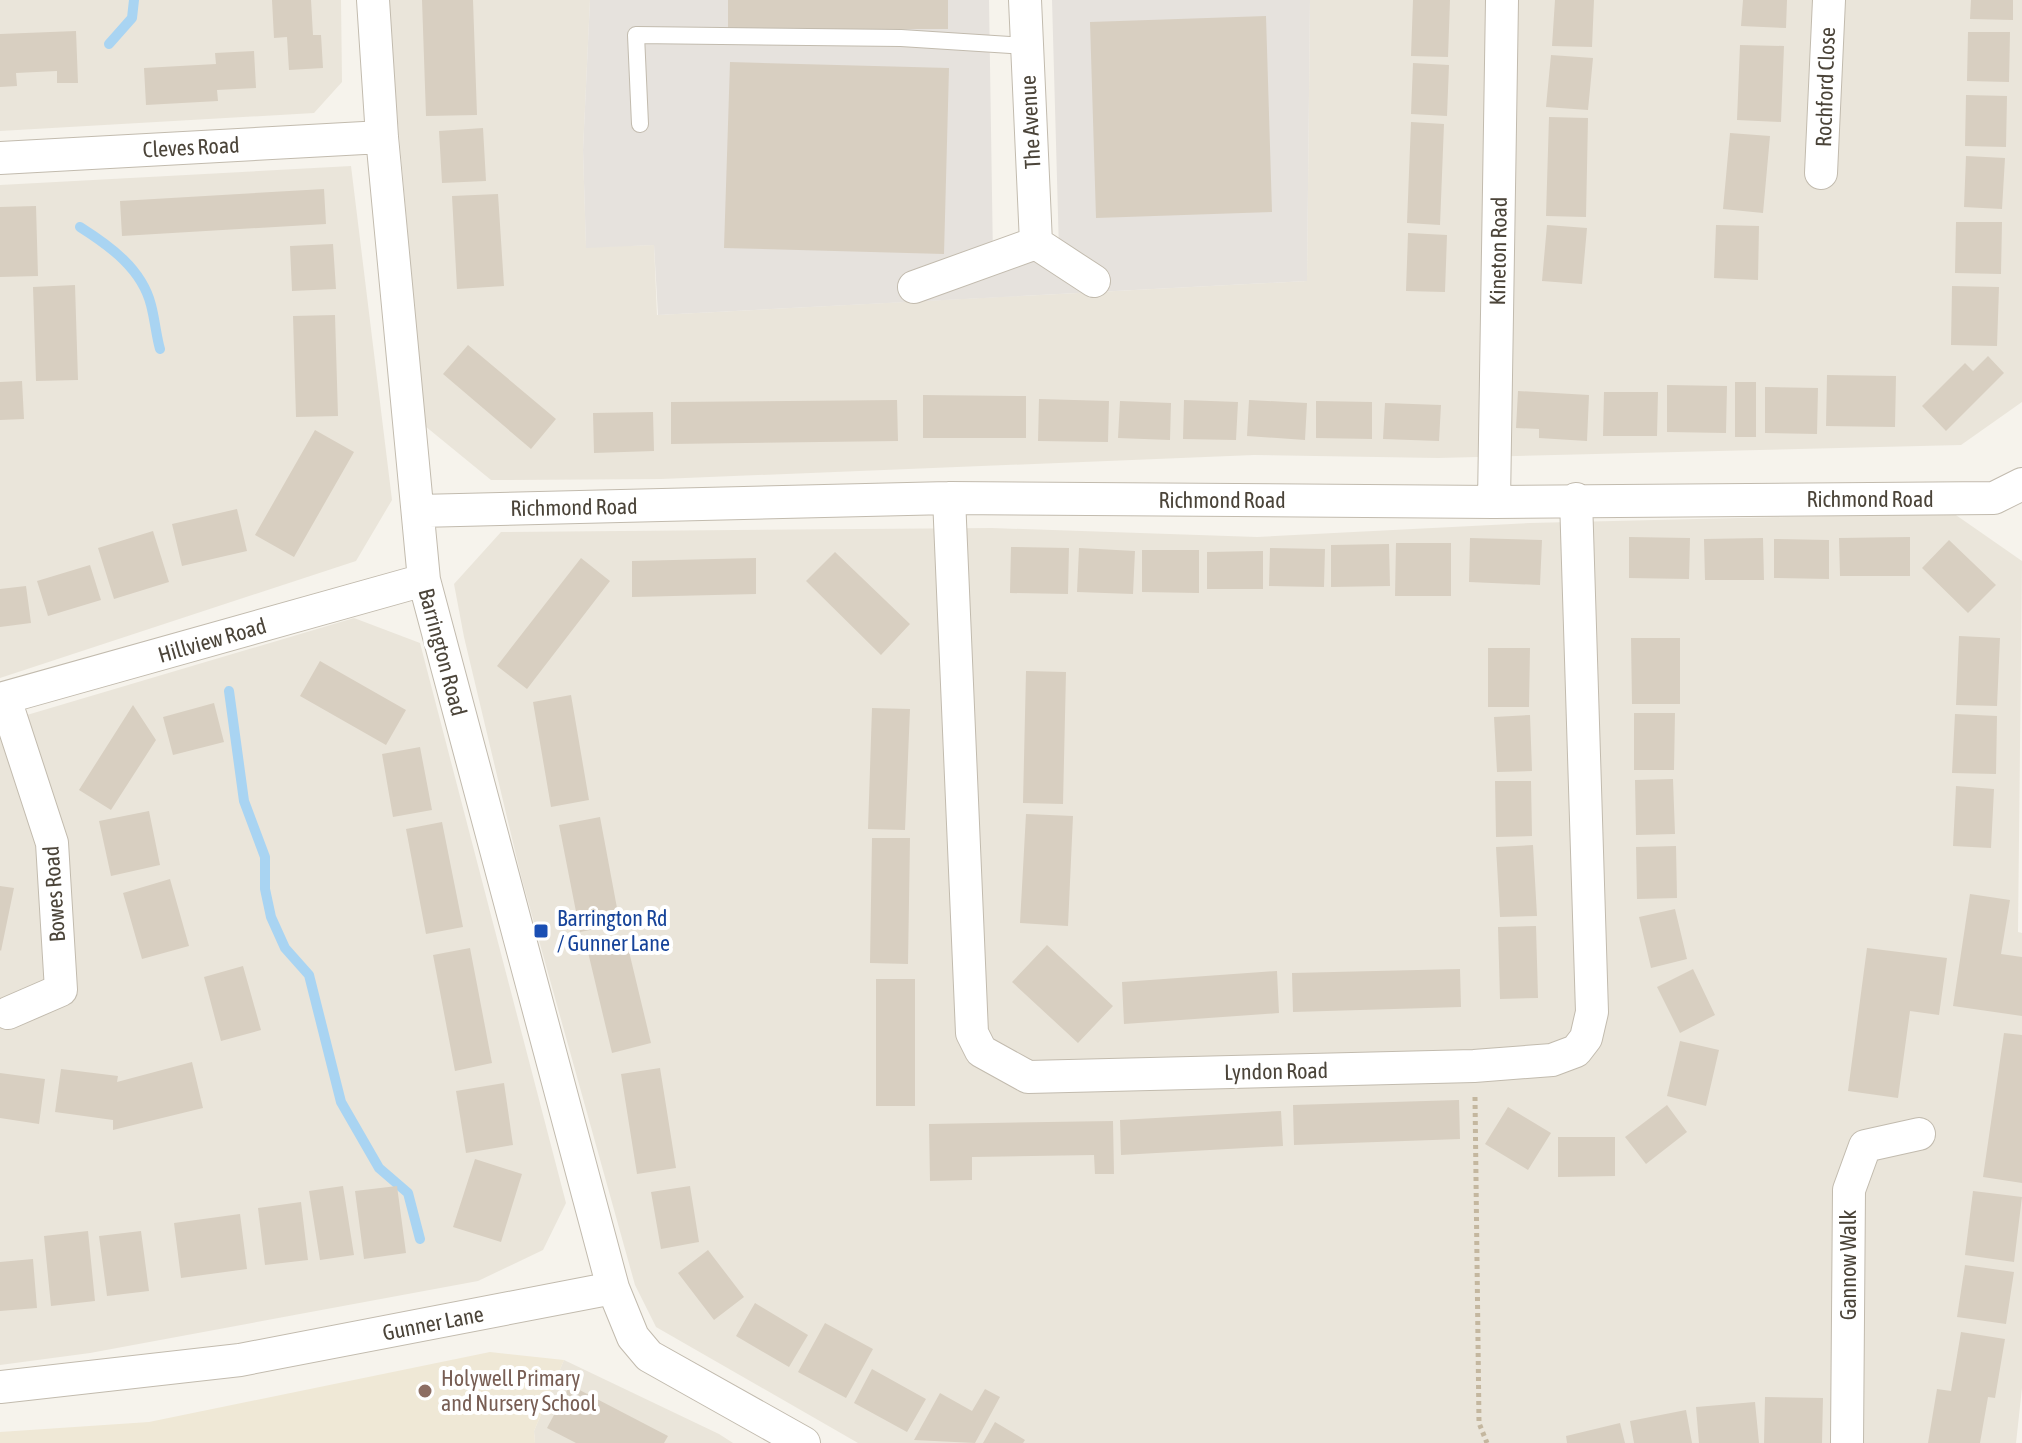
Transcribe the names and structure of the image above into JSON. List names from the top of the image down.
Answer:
{
  "streets": {
    "street": [
      "Rochford Close",
      "The Avenue",
      "Cleves Road",
      "Kineton Road",
      "Richmond Road",
      "Hillview Road",
      "Barrington Road",
      "Bowes Road",
      "Lyndon Road",
      "Gannow Walk",
      "Gunner Lane"
    ]
  },
  "crossings": [
    ["Cleves Road", "Barrington Road"],
    ["Kineton Road", "Richmond Road"],
    ["Richmond Road", "Barrington Road"],
    ["Richmond Road", "Lyndon Road"],
    ["Hillview Road", "Barrington Road"],
    ["Hillview Road", "Bowes Road"],
    ["Barrington Road", "Gunner Lane"]
  ],
  "places": {
    "transit": ["Barrington Rd / Gunner Lane"],
    "other": ["Holywell Primary and Nursery School"]
  }
}
